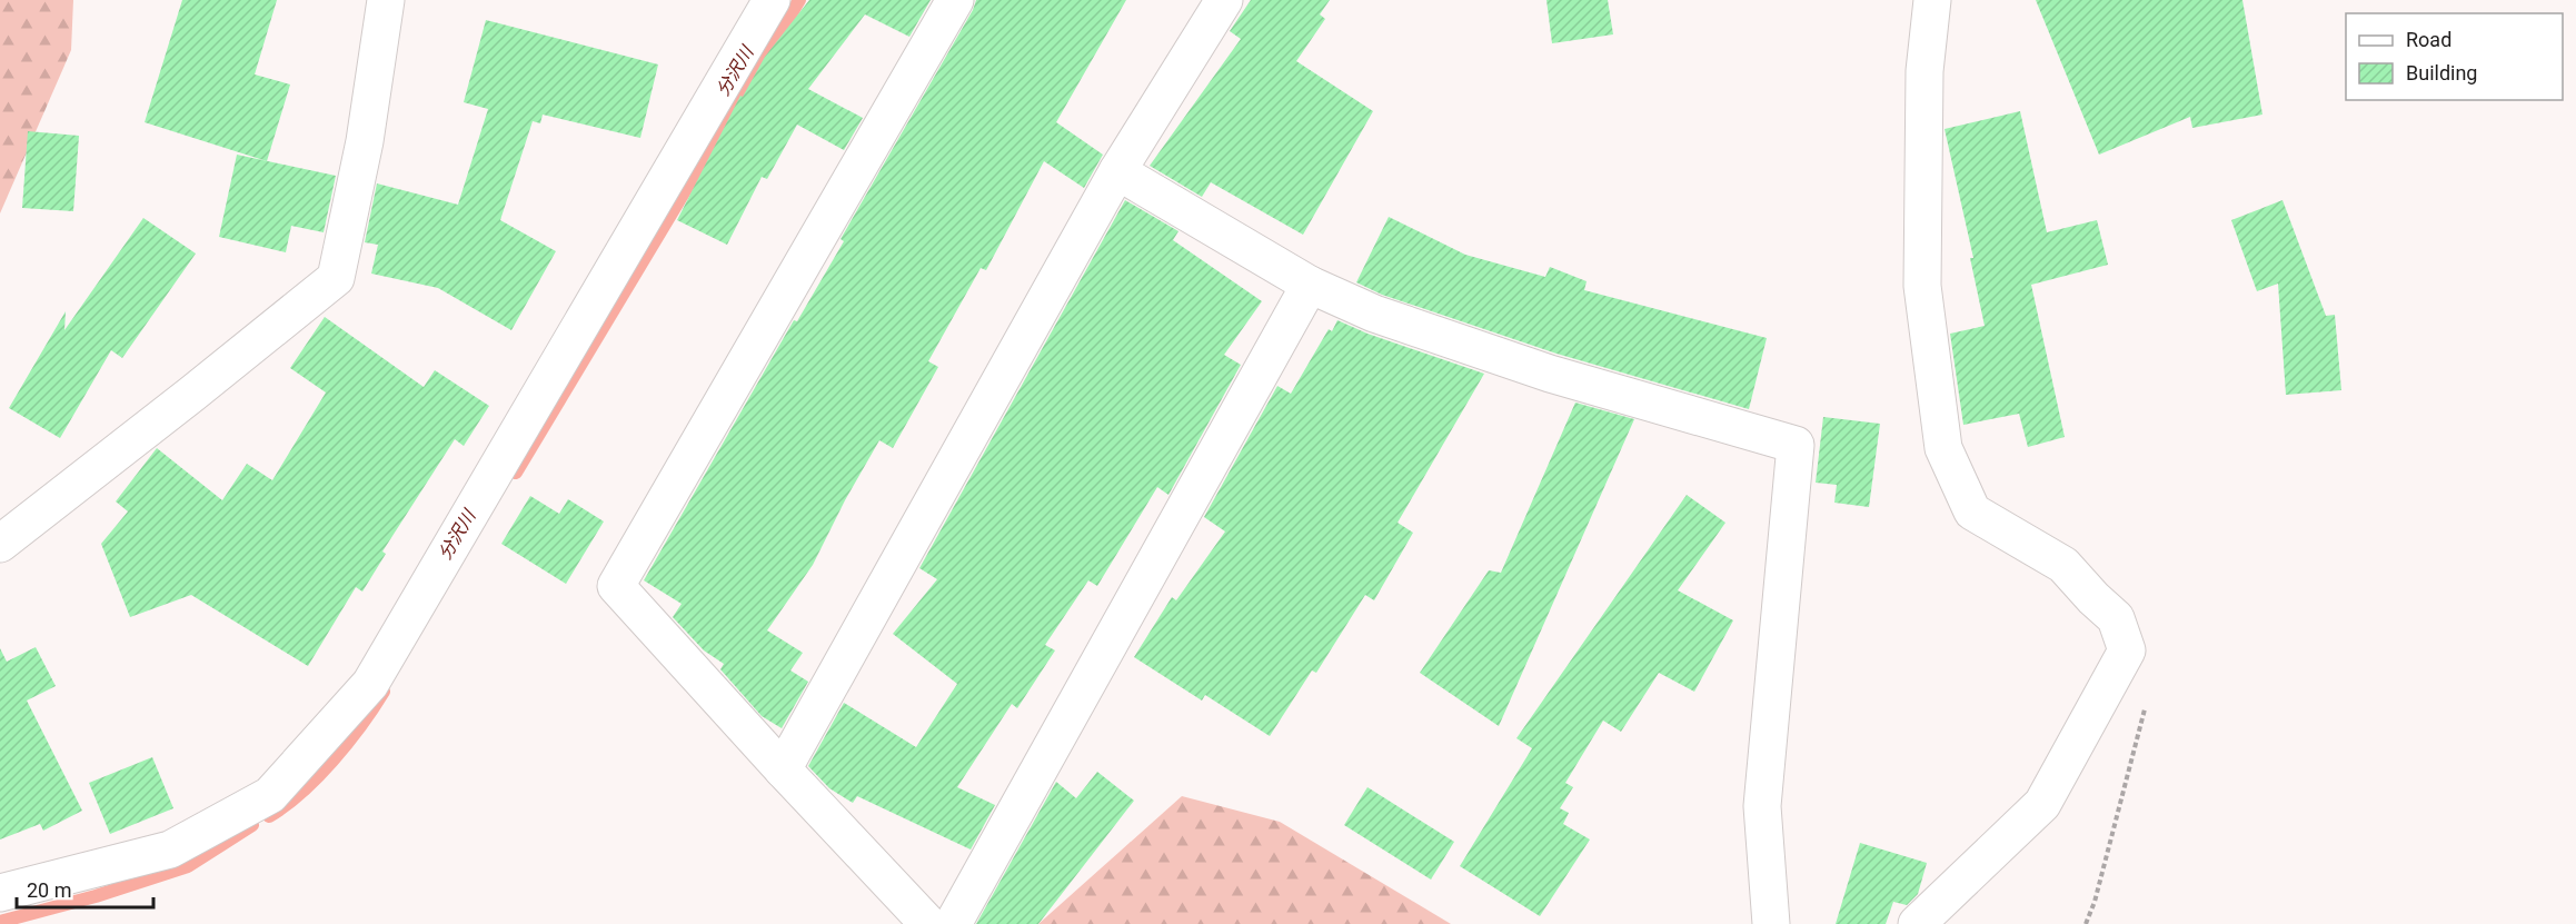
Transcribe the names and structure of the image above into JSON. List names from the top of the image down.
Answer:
{
  "water": ["分沢川"],
  "legend": ["Road", "Building"],
  "scale_bar": "20 m"
}
